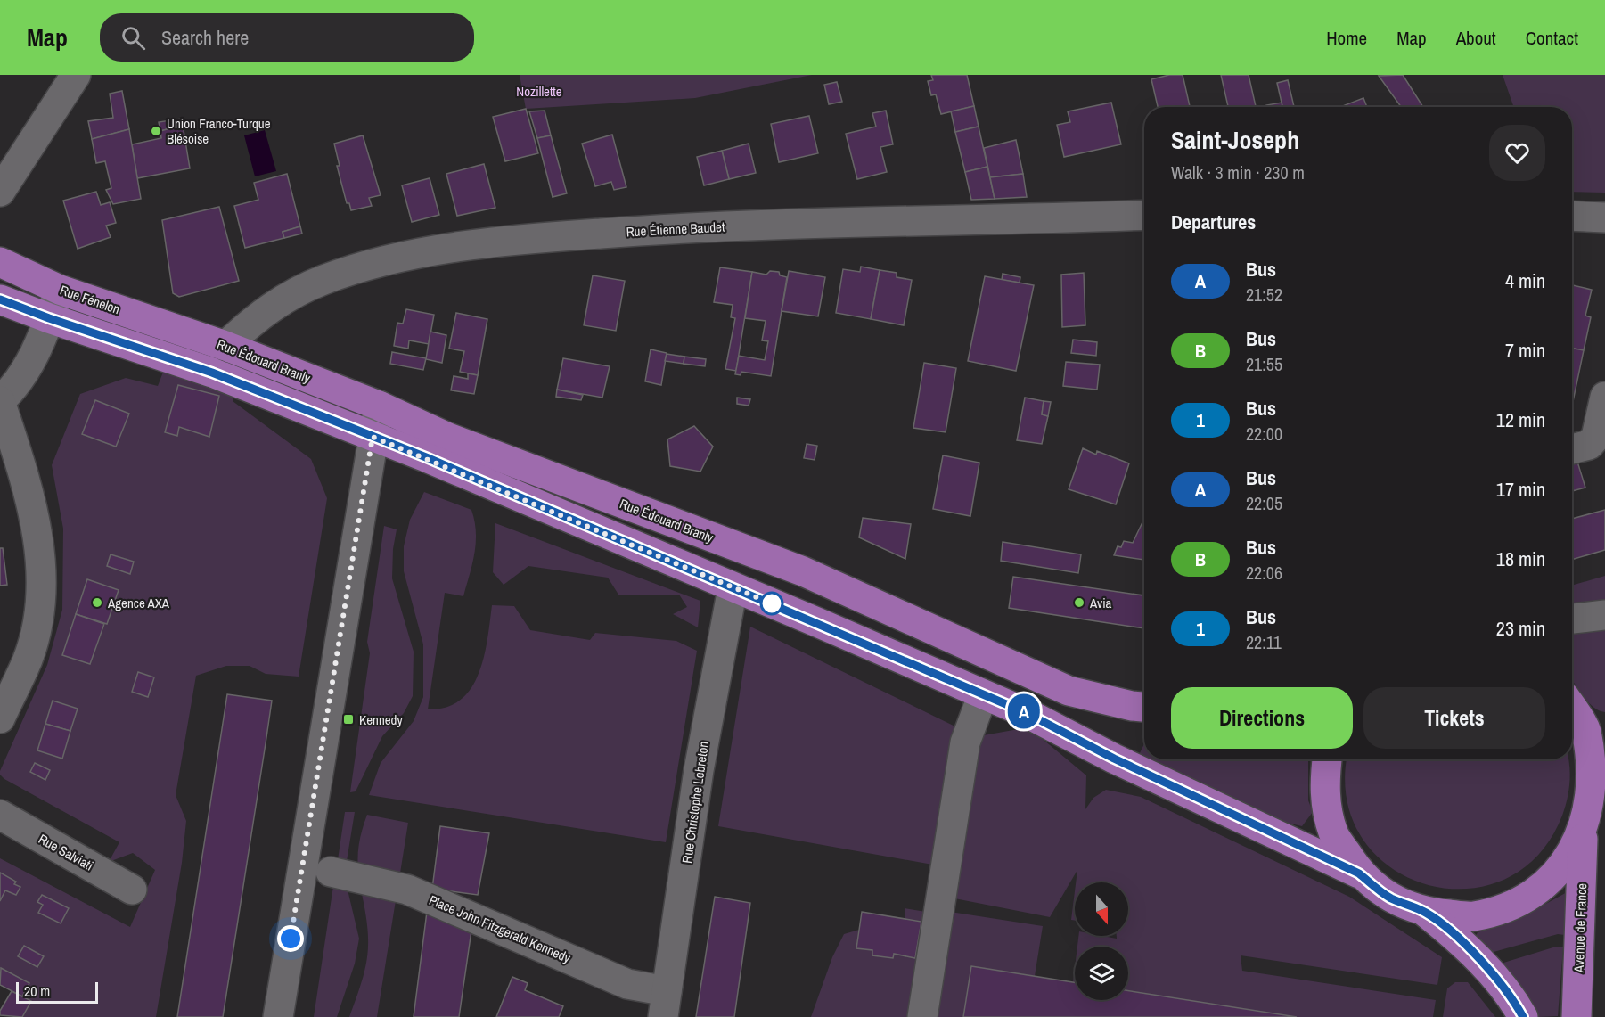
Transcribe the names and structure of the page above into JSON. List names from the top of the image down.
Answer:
{
  "streets": {
    "main road": ["Rue Fénelon", "Rue Édouard Branly", "Avenue de France"],
    "street": [
      "Rue Étienne Baudet",
      "Rue Christophe Lebreton",
      "Rue Salviati",
      "Place John Fitzgerald Kennedy"
    ]
  },
  "crossings": [
    ["Rue Étienne Baudet", "Rue Édouard Branly"],
    ["Rue Fénelon", "Rue Édouard Branly"],
    ["Rue Christophe Lebreton", "Place John Fitzgerald Kennedy"]
  ],
  "parks": ["Nozillette"],
  "places": {
    "other": ["Union Franco-Turque Blésoise", "Agence AXA", "Avia"],
    "transit": ["Kennedy"]
  },
  "lines": ["bus line A"],
  "scale_bar": "20 m",
  "north": "bottom",
  "page": {
    "header": "Map",
    "search": "Search here",
    "nav": [
      "Home",
      "Map",
      "About",
      "Contact"
    ],
    "on_map": "A",
    "heading": [
      ["Saint-Joseph", "Walk · 3 min · 230 m"],
      "Departures"
    ],
    "list": [
      {
        "mark": "A",
        "name": "Bus",
        "note": "21:52",
        "value": "4 min"
      },
      {
        "mark": "B",
        "name": "Bus",
        "note": "21:55",
        "value": "7 min"
      },
      {
        "mark": "1",
        "name": "Bus",
        "note": "22:00",
        "value": "12 min"
      },
      {
        "mark": "A",
        "name": "Bus",
        "note": "22:05",
        "value": "17 min"
      },
      {
        "mark": "B",
        "name": "Bus",
        "note": "22:06",
        "value": "18 min"
      },
      {
        "mark": "1",
        "name": "Bus",
        "note": "22:11",
        "value": "23 min"
      }
    ],
    "buttons": ["Directions", "Tickets"],
    "scale": "20 m"
  }
}
